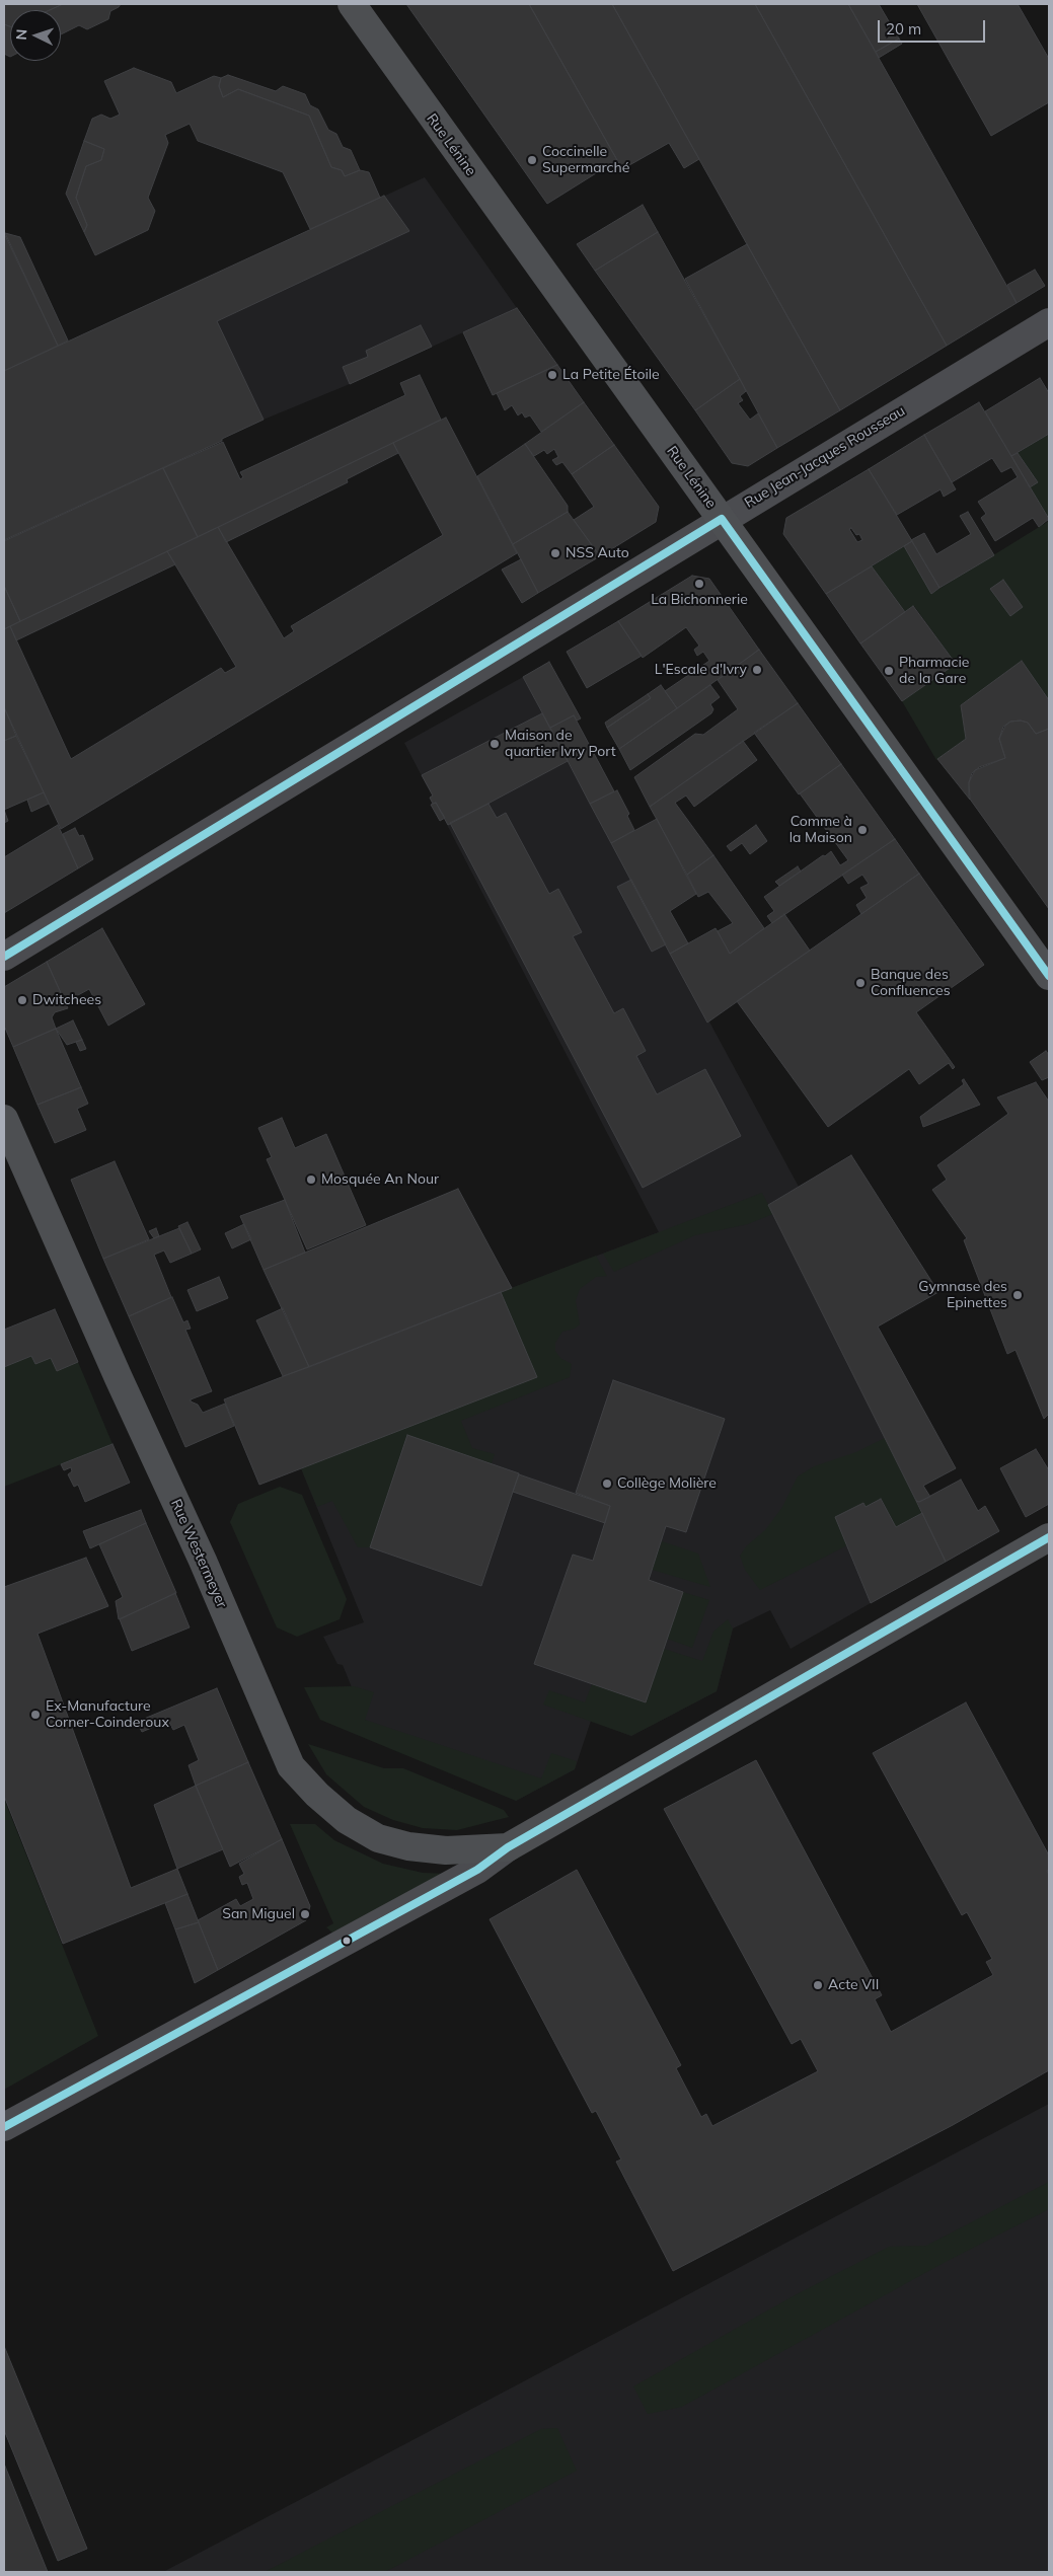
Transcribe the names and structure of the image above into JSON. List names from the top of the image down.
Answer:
{
  "streets": {
    "main road": ["Rue Lénine", "Rue Westermeyer"],
    "street": ["Rue Jean-Jacques Rousseau"]
  },
  "crossings": [
    ["Rue Lénine", "Rue Jean-Jacques Rousseau"]
  ],
  "places": [
    "Coccinelle Supermarché",
    "La Petite Étoile",
    "NSS Auto",
    "La Bichonnerie",
    "L'Escale d'Ivry",
    "Pharmacie de la Gare",
    "Maison de quartier Ivry Port",
    "Comme à la Maison",
    "Banque des Confluences",
    "Dwitchees",
    "Mosquée An Nour",
    "Gymnase des Epinettes",
    "Collège Molière",
    "Ex-Manufacture Corner-Coinderoux",
    "San Miguel",
    "Acte VII"
  ],
  "scale_bar": "20 m",
  "north": "left"
}
